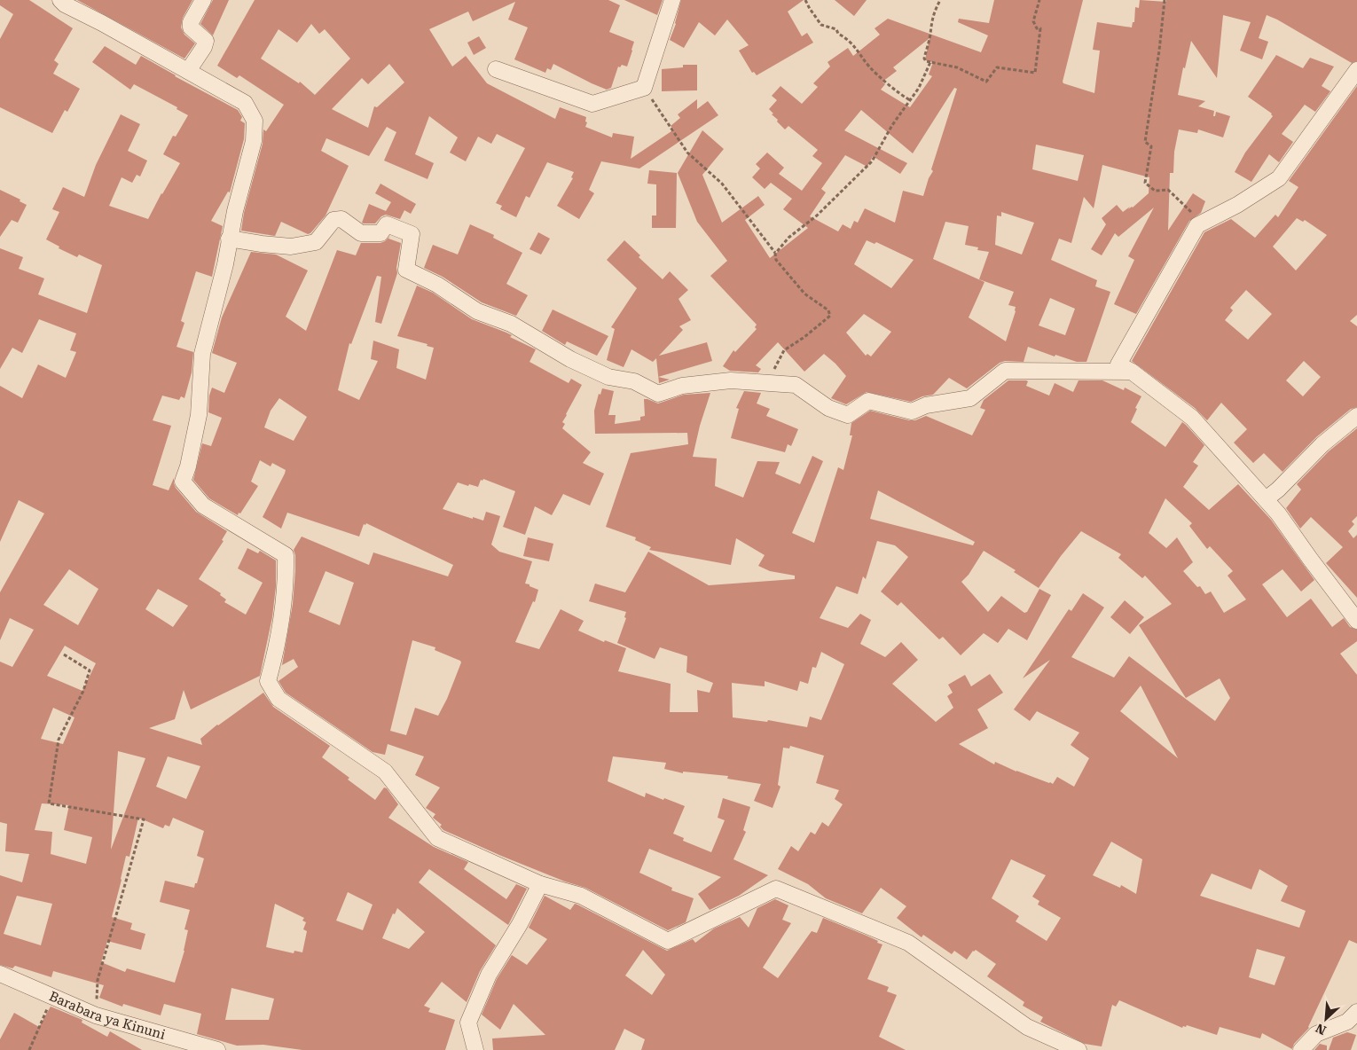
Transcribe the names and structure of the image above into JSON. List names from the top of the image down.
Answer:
{
  "streets": {
    "street": ["Barabara ya Kinuni"]
  },
  "north": "bottom left"
}
